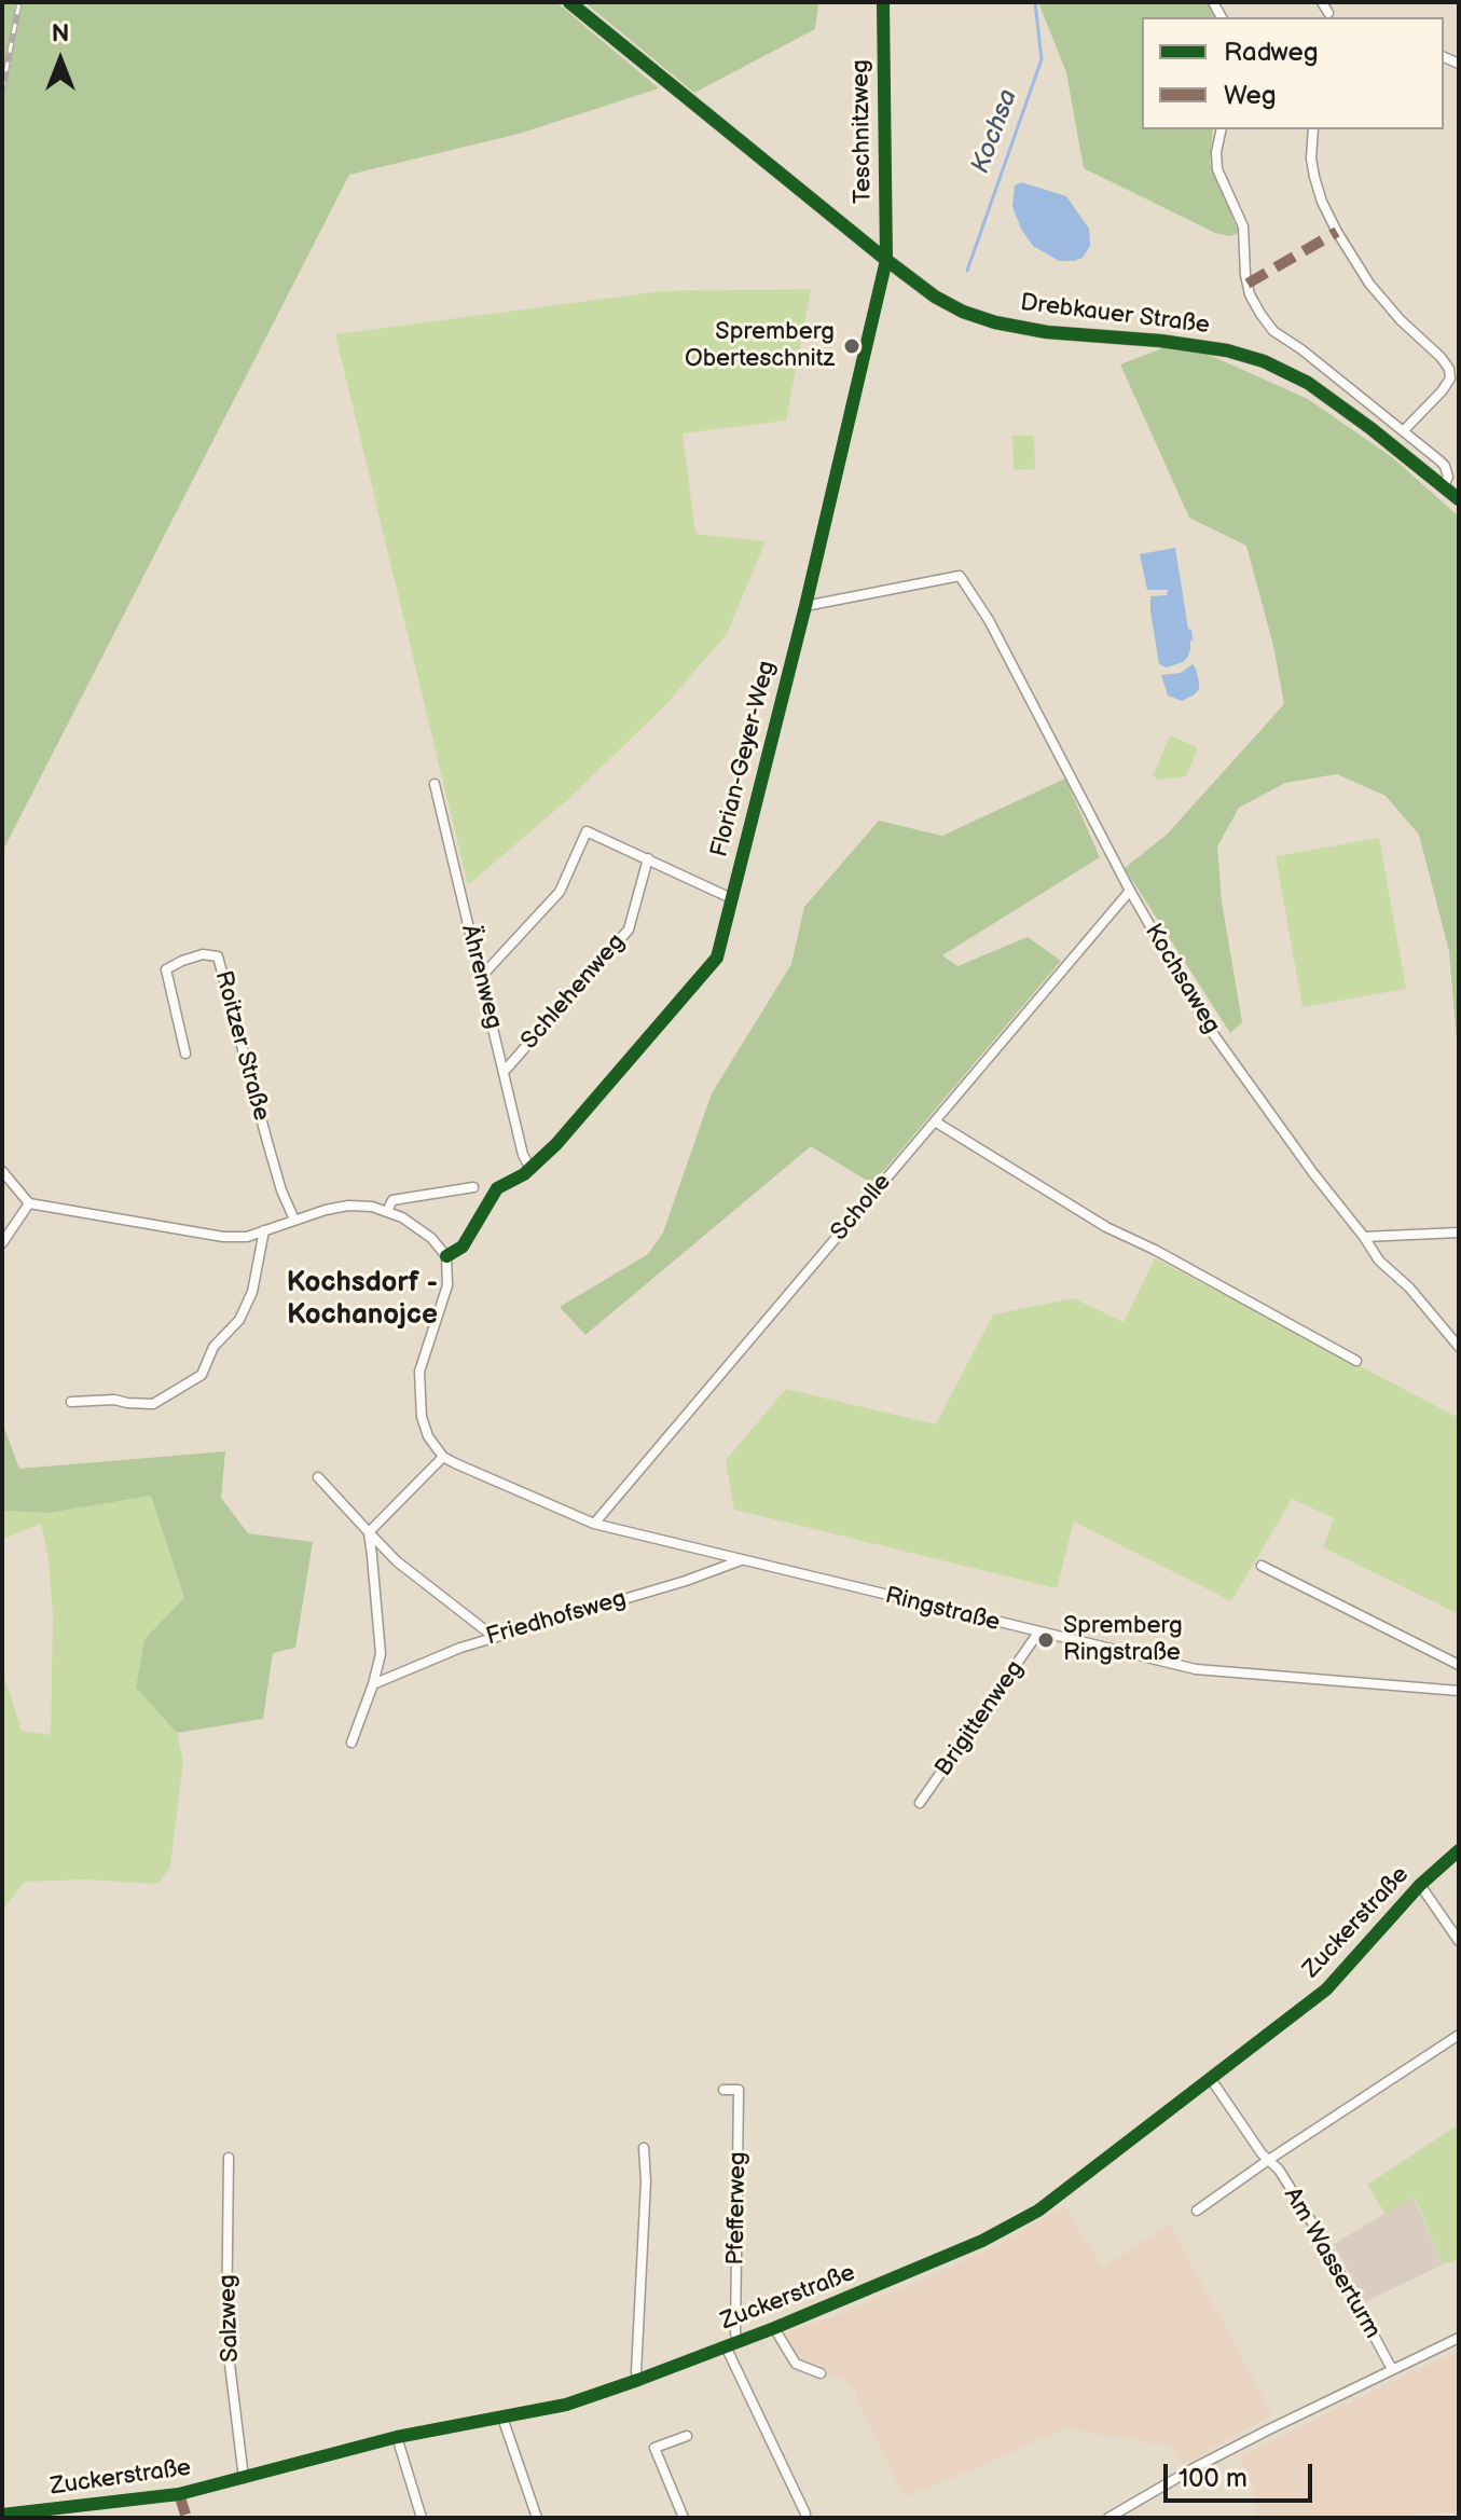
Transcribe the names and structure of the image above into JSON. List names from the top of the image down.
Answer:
{
  "streets": {
    "street": [
      "Teschnitzweg",
      "Drebkauer Straße",
      "Florian-Geyer-Weg",
      "Ährenweg",
      "Kochsaweg",
      "Schlehenweg",
      "Roitzer Straße",
      "Scholle",
      "Ringstraße",
      "Friedhofsweg",
      "Brigittenweg",
      "Zuckerstraße",
      "Pfefferweg",
      "Am Wasserturm",
      "Salzweg"
    ]
  },
  "crossings": [
    ["Teschnitzweg", "Drebkauer Straße"],
    ["Teschnitzweg", "Florian-Geyer-Weg"],
    ["Drebkauer Straße", "Florian-Geyer-Weg"],
    ["Florian-Geyer-Weg", "Ährenweg"],
    ["Florian-Geyer-Weg", "Kochsaweg"],
    ["Ährenweg", "Schlehenweg"],
    ["Kochsaweg", "Scholle"],
    ["Scholle", "Ringstraße"],
    ["Ringstraße", "Friedhofsweg"],
    ["Ringstraße", "Brigittenweg"],
    ["Zuckerstraße", "Pfefferweg"],
    ["Zuckerstraße", "Am Wasserturm"],
    ["Zuckerstraße", "Salzweg"]
  ],
  "districts": ["Kochsdorf - Kochanojce"],
  "water": ["Kochsa"],
  "places": ["Spremberg Oberteschnitz", "Spremberg Ringstraße"],
  "legend": ["Radweg", "Weg"],
  "scale_bar": "100 m",
  "north": "top"
}
